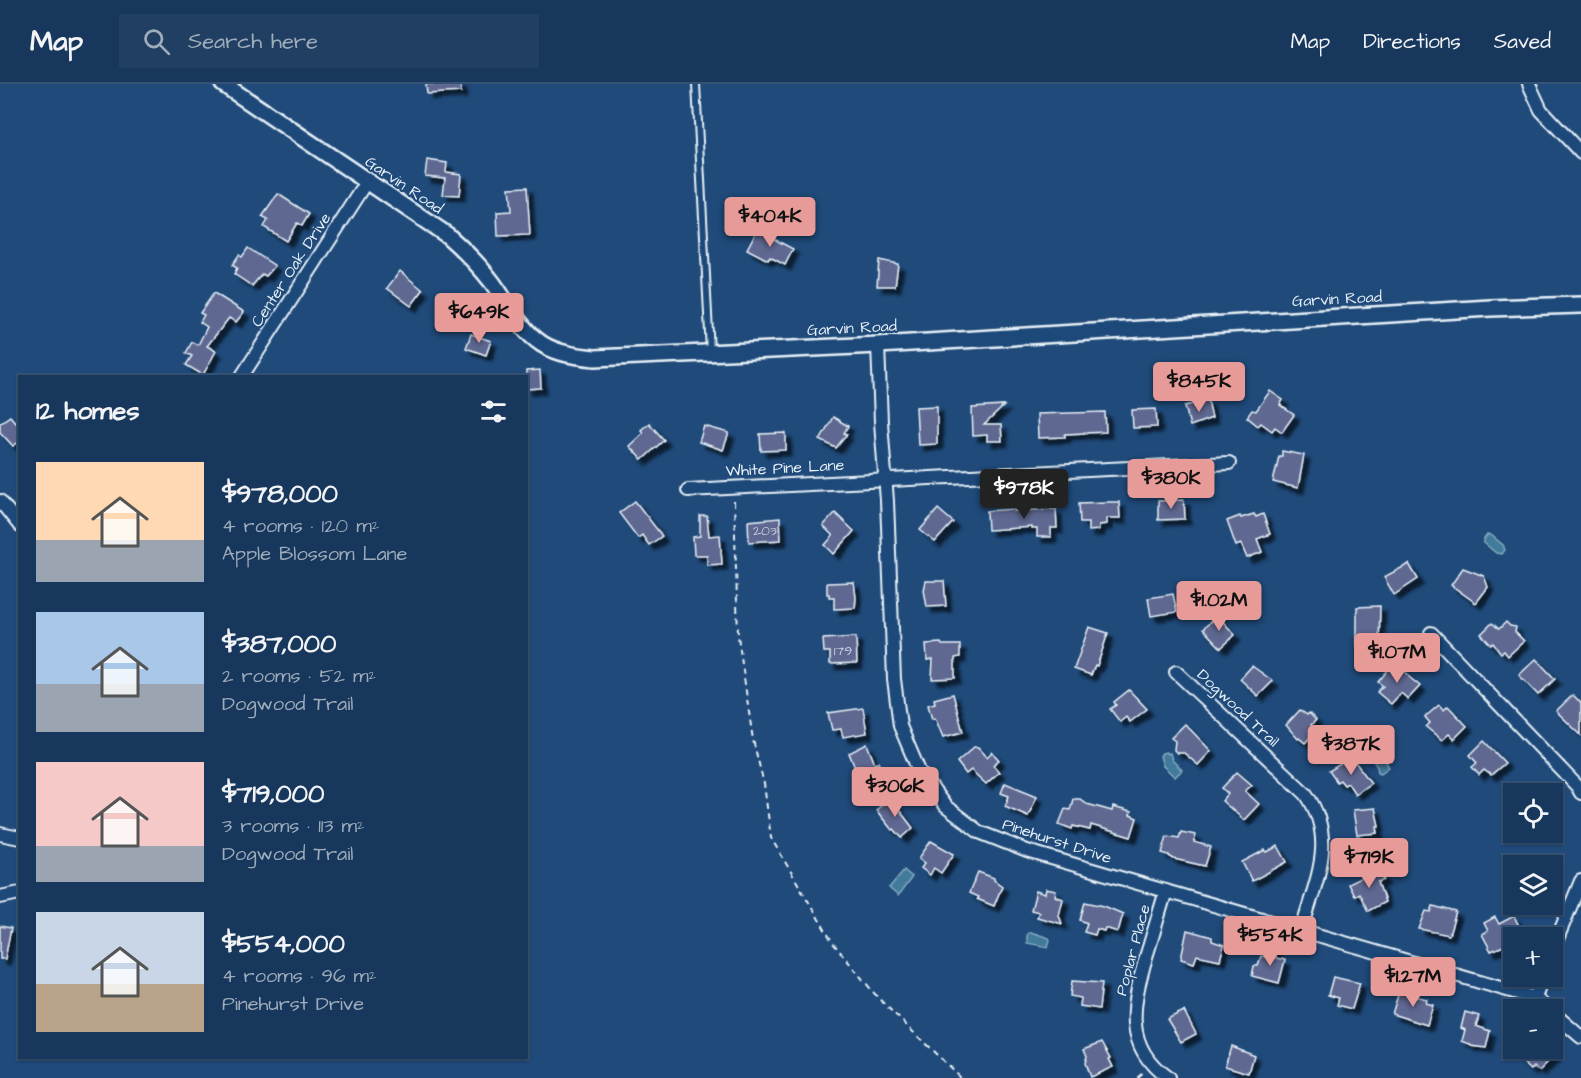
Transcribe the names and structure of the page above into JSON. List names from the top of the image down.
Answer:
{
  "streets": {
    "street": [
      "Garvin Road",
      "Center Oak Drive",
      "White Pine Lane",
      "Dogwood Trail",
      "Pinehurst Drive",
      "Poplar Place"
    ]
  },
  "crossings": [
    ["Garvin Road", "Center Oak Drive"],
    ["Garvin Road", "Pinehurst Drive"],
    ["White Pine Lane", "Pinehurst Drive"],
    ["Dogwood Trail", "Pinehurst Drive"],
    ["Pinehurst Drive", "Poplar Place"]
  ],
  "house_numbers": ["203", "179"],
  "page": {
    "header": "Map",
    "search": "Search here",
    "nav": ["Map", "Directions", "Saved"],
    "price": [
      "$404K",
      "$649K",
      "$845K",
      "$380K",
      "$978K",
      "$1.02M",
      "$1.07M",
      "$387K",
      "$306K",
      "$719K",
      "$554K",
      "$1.27M"
    ],
    "heading": "12 homes",
    "list": [
      {
        "name": "$978,000",
        "note": "4 rooms · 120 m² · Apple Blossom Lane"
      },
      {
        "name": "$387,000",
        "note": "2 rooms · 52 m² · Dogwood Trail"
      },
      {
        "name": "$719,000",
        "note": "3 rooms · 113 m² · Dogwood Trail"
      },
      {
        "name": "$554,000",
        "note": "4 rooms · 96 m² · Pinehurst Drive"
      }
    ],
    "map_buttons": ["+", "−"]
  }
}
